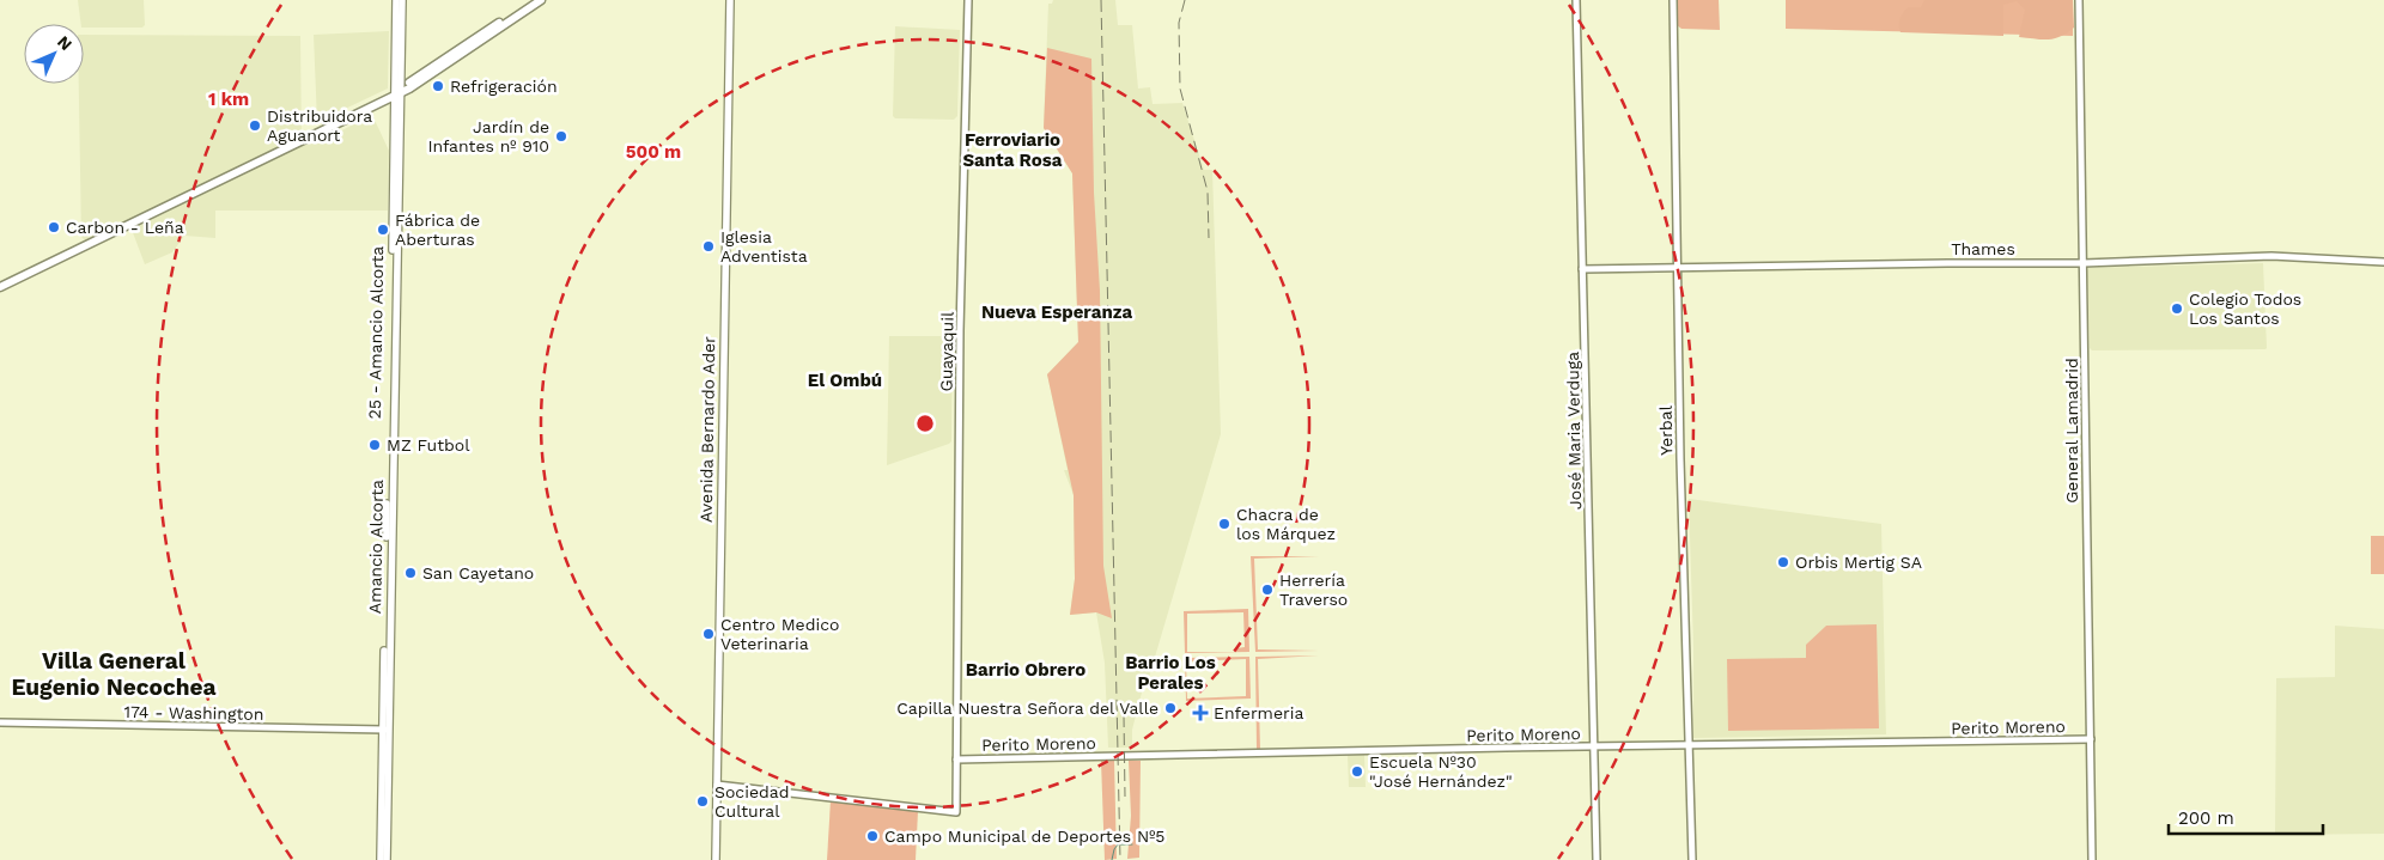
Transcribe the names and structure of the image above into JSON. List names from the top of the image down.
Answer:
{
  "streets": {
    "main road": ["25 - Amancio Alcorta", "Avenida Bernardo Ader"],
    "street": [
      "Thames",
      "Guayaquil",
      "José Maria Verduga",
      "Yerbal",
      "General Lamadrid",
      "174 - Washington",
      "Perito Moreno"
    ]
  },
  "crossings": [
    ["Thames", "José Maria Verduga"],
    ["Thames", "Yerbal"],
    ["Thames", "General Lamadrid"],
    ["25 - Amancio Alcorta", "174 - Washington"],
    ["Guayaquil", "Avenida Bernardo Ader"],
    ["Guayaquil", "Perito Moreno"],
    ["José Maria Verduga", "Perito Moreno"],
    ["Yerbal", "Perito Moreno"],
    ["General Lamadrid", "Perito Moreno"]
  ],
  "districts": [
    "Ferroviario Santa Rosa",
    "Nueva Esperanza",
    "El Ombú",
    "Villa General Eugenio Necochea",
    "Barrio Los Perales",
    "Barrio Obrero"
  ],
  "places": {
    "other": [
      "Refrigeración",
      "Distribuidora Aguanort",
      "Jardín de Infantes nº 910",
      "Carbon - Leña",
      "Fábrica de Aberturas",
      "Iglesia Adventista",
      "Colegio Todos Los Santos",
      "MZ Futbol",
      "Chacra de los Márquez",
      "Orbis Mertig SA",
      "San Cayetano",
      "Herrería Traverso",
      "Centro Medico Veterinaria",
      "Capilla Nuestra Señora del Valle",
      "Escuela Nº30 \"José Hernández\"",
      "Sociedad Cultural",
      "Campo Municipal de Deportes Nº5"
    ],
    "health": ["Enfermeria"]
  },
  "scale_bar": "200 m",
  "north": "top right",
  "rings": ["1 km", "500 m"]
}
